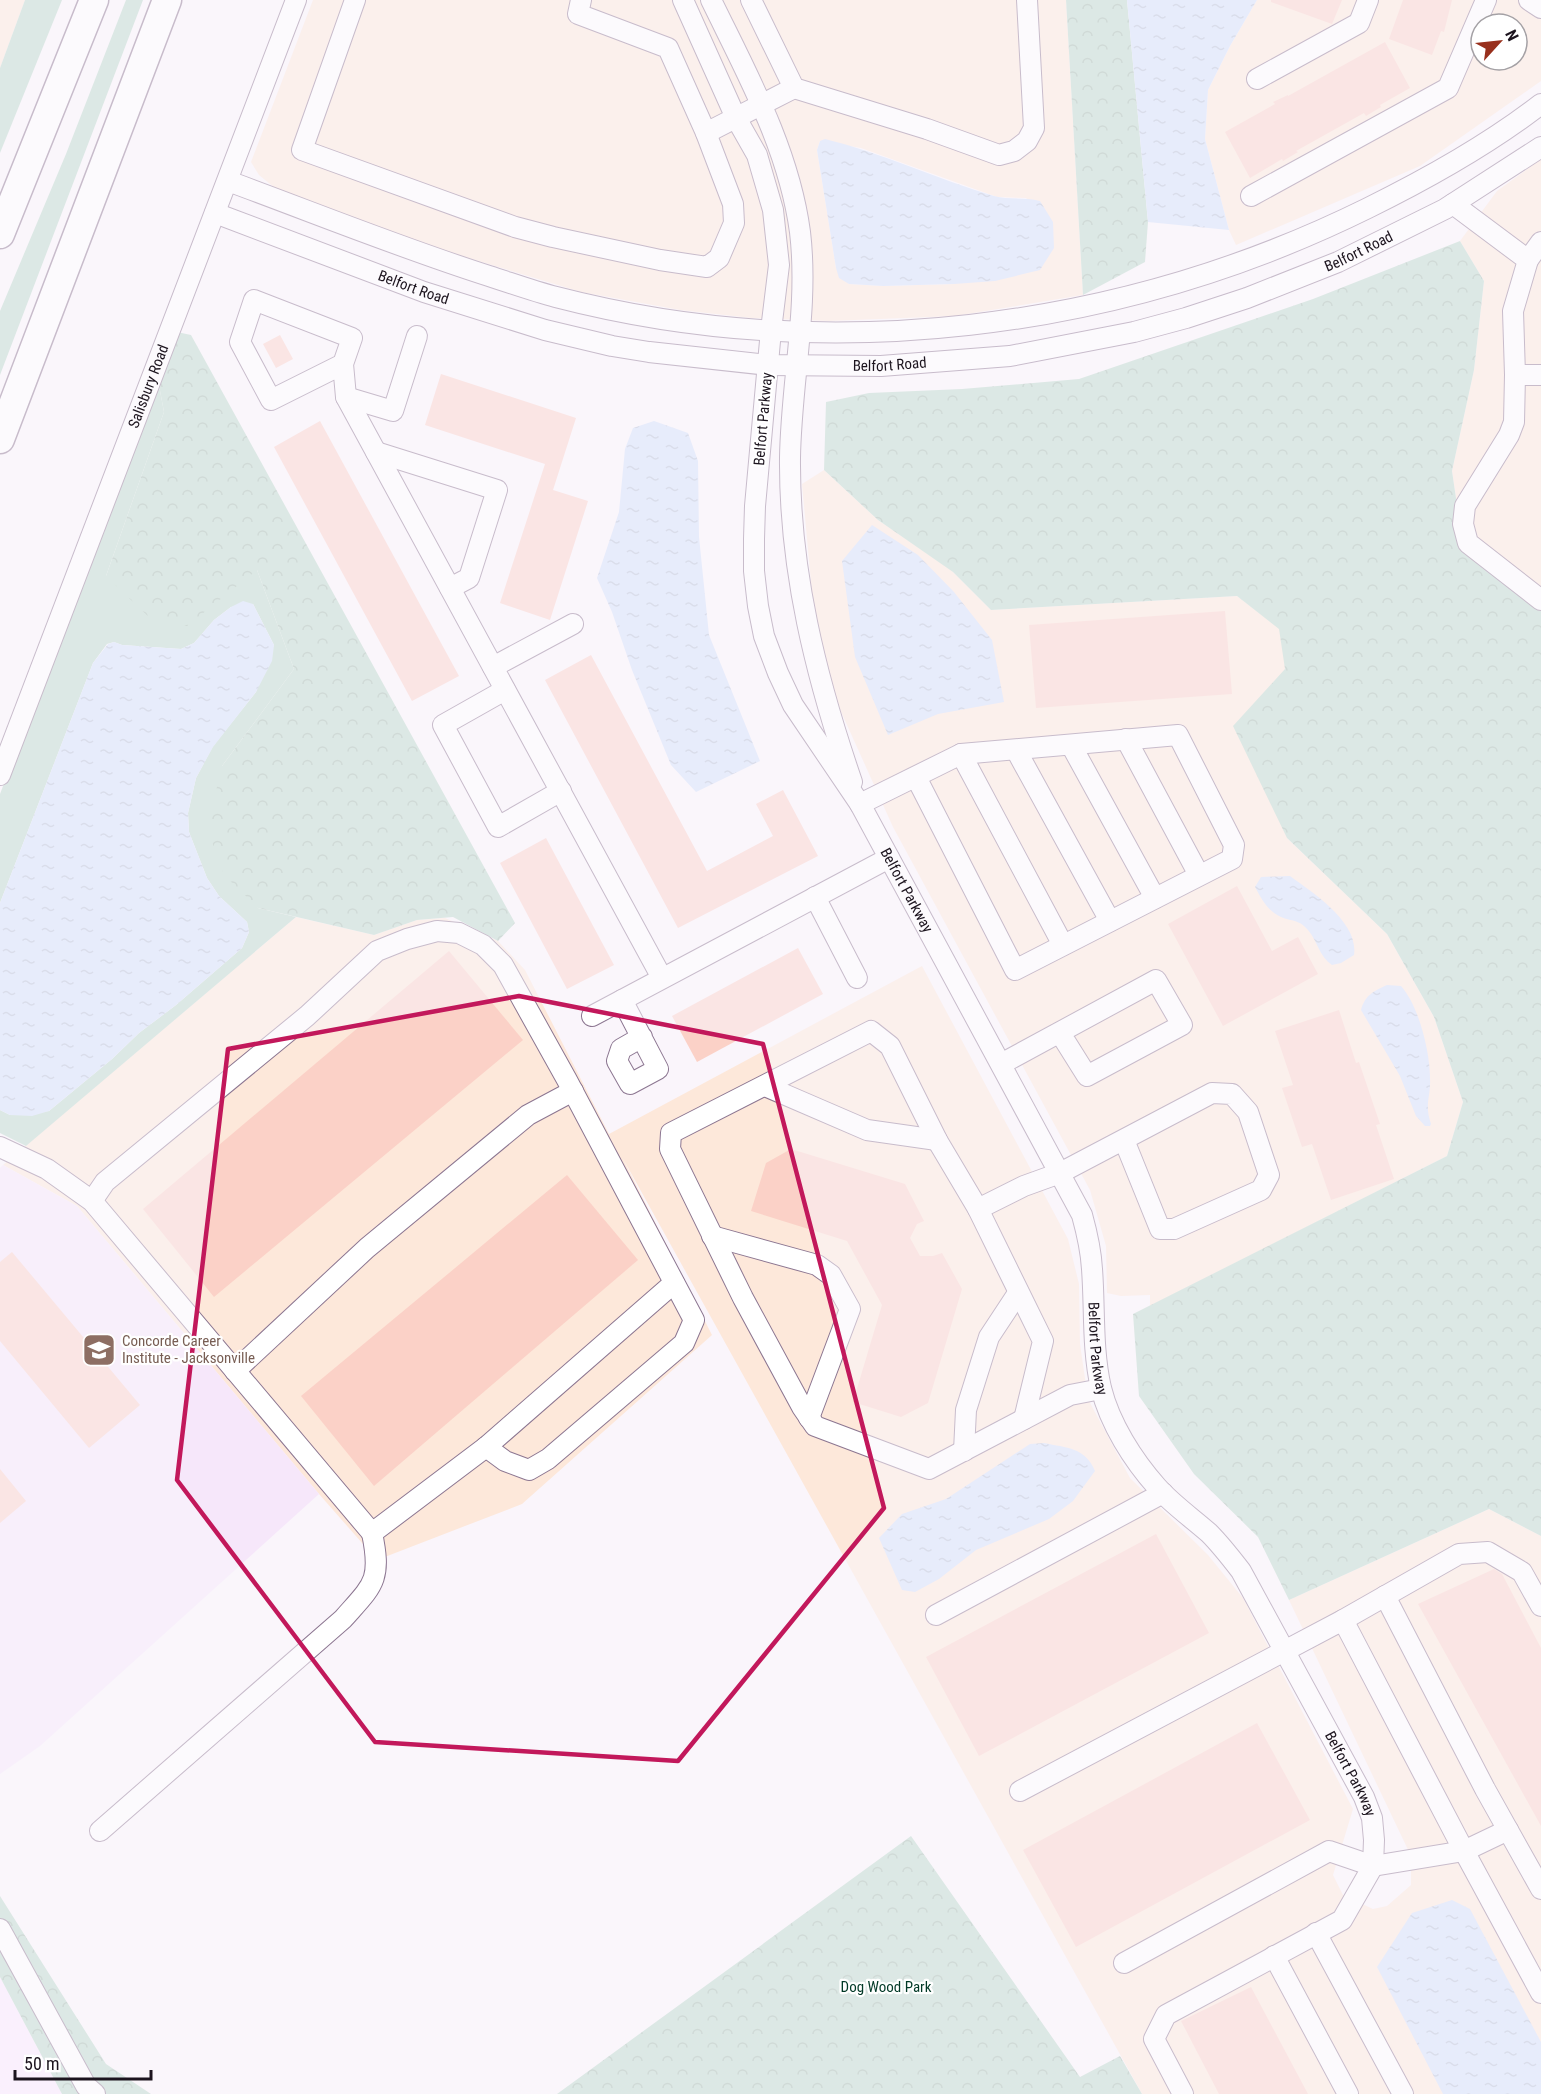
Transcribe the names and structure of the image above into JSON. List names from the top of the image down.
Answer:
{
  "streets": {
    "street": ["Belfort Road", "Salisbury Road", "Belfort Parkway"]
  },
  "crossings": [
    ["Belfort Road", "Salisbury Road"],
    ["Belfort Road", "Belfort Parkway"]
  ],
  "parks": ["Dog Wood Park"],
  "places": {
    "school or university": ["Concorde Career Institute - Jacksonville"]
  },
  "scale_bar": "50 m",
  "north": "top right"
}
